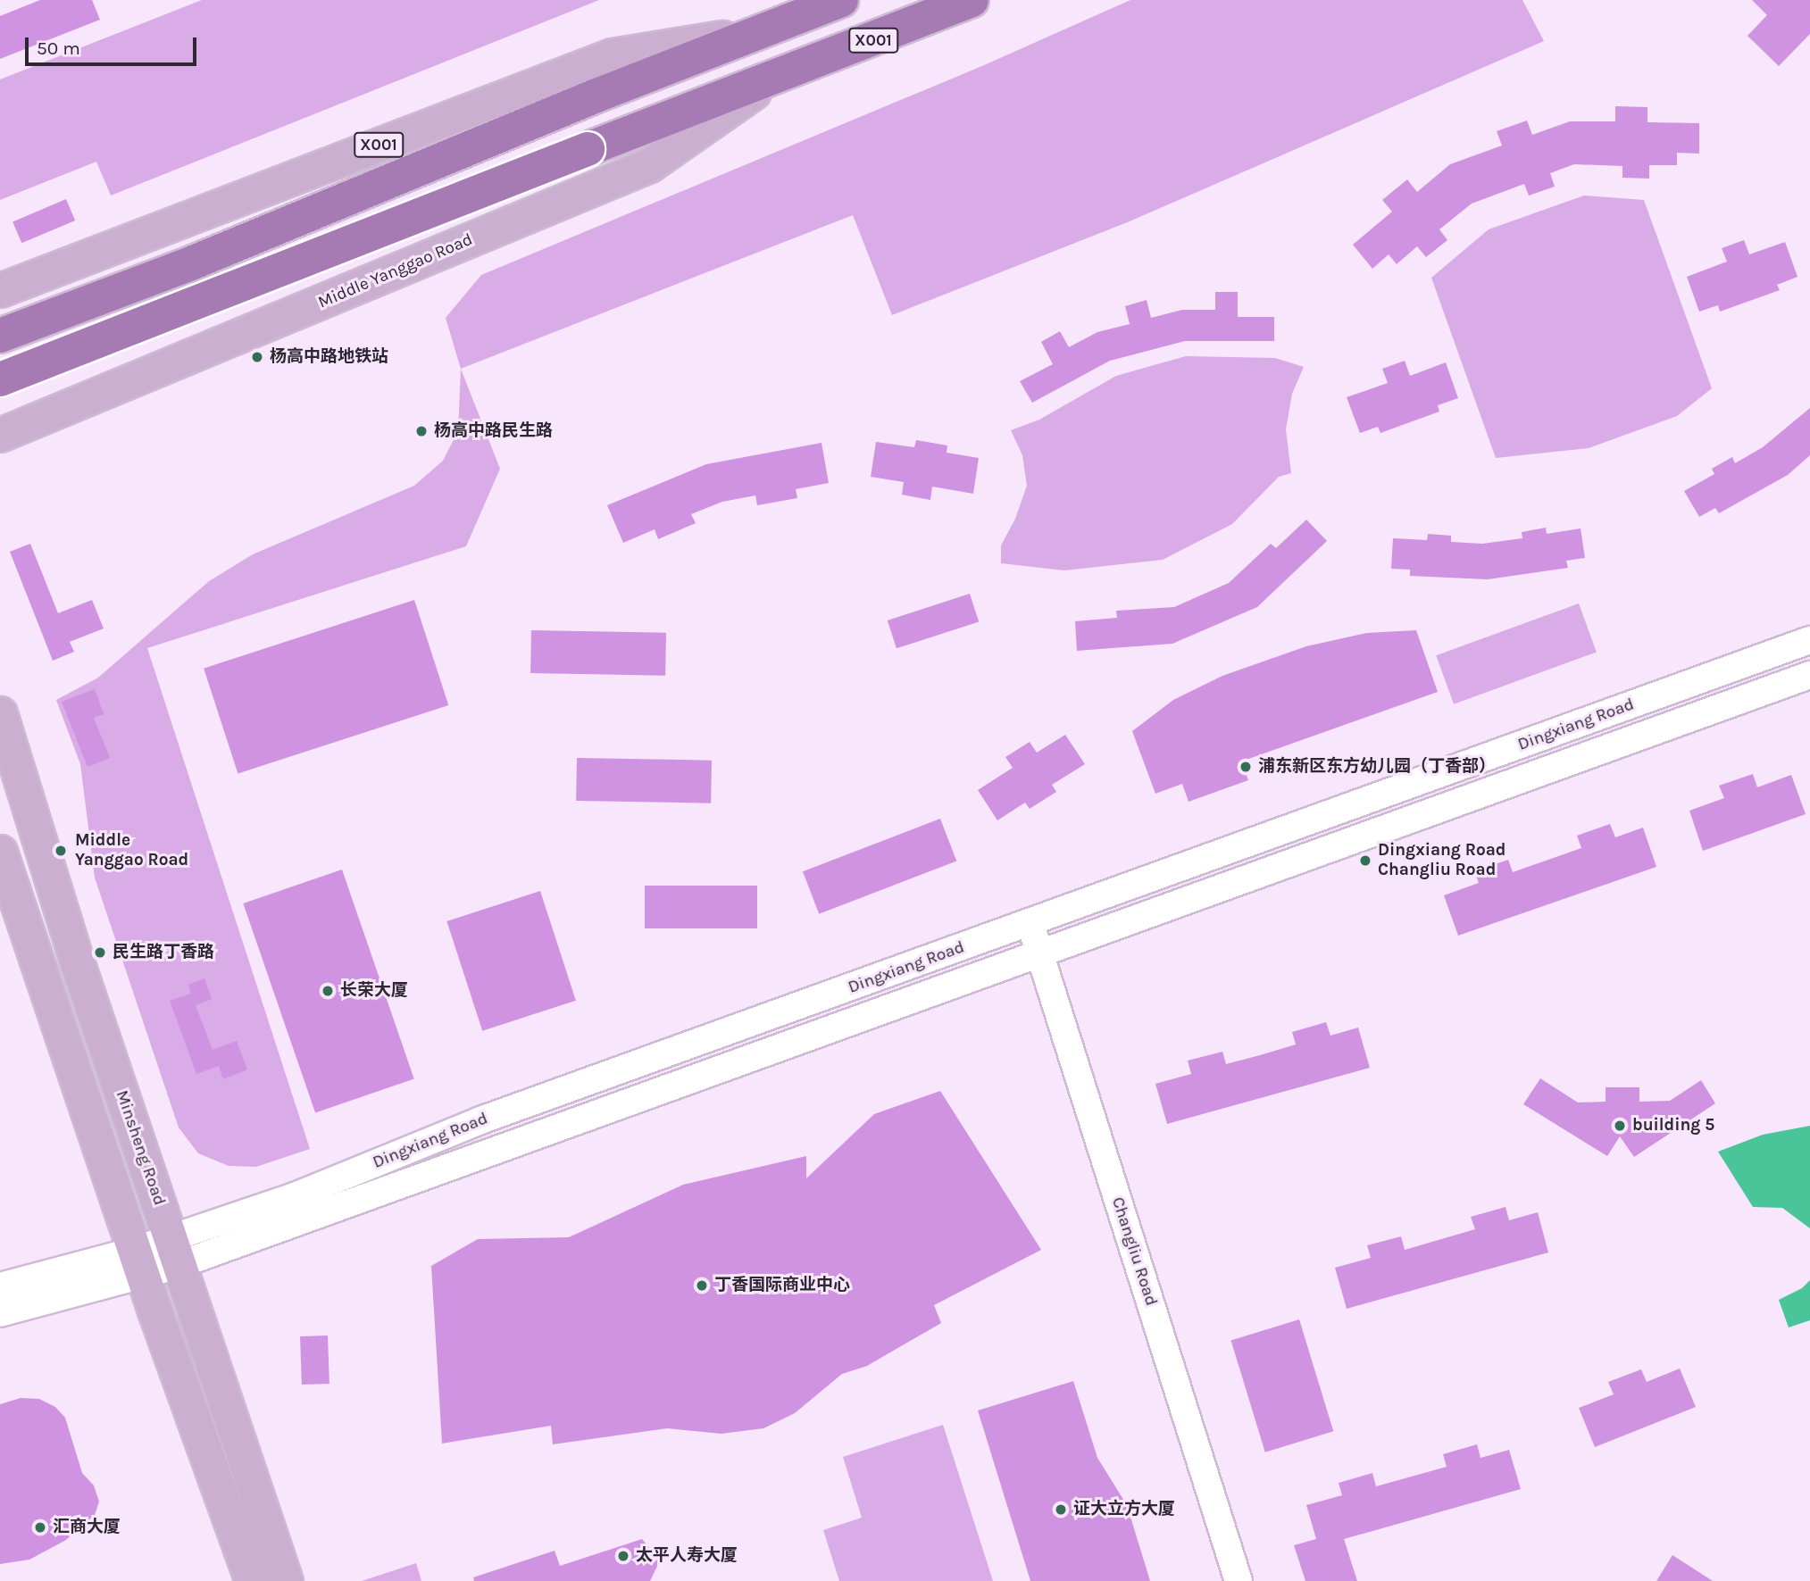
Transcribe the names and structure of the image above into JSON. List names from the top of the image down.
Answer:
{
  "streets": {
    "highway": ["X001", "Middle Yanggao Road"],
    "main road": ["Minsheng Road"],
    "street": ["Dingxiang Road", "Changliu Road"]
  },
  "crossings": [
    ["Dingxiang Road", "Minsheng Road"],
    ["Dingxiang Road", "Changliu Road"]
  ],
  "places": [
    "杨高中路地铁站",
    "杨高中路民生路",
    "浦东新区东方幼儿园（丁香部）",
    "Middle Yanggao Road",
    "Dingxiang Road Changliu Road",
    "民生路丁香路",
    "长荣大厦",
    "building 5",
    "丁香国际商业中心",
    "证大立方大厦",
    "汇商大厦",
    "太平人寿大厦"
  ],
  "scale_bar": "50 m"
}
